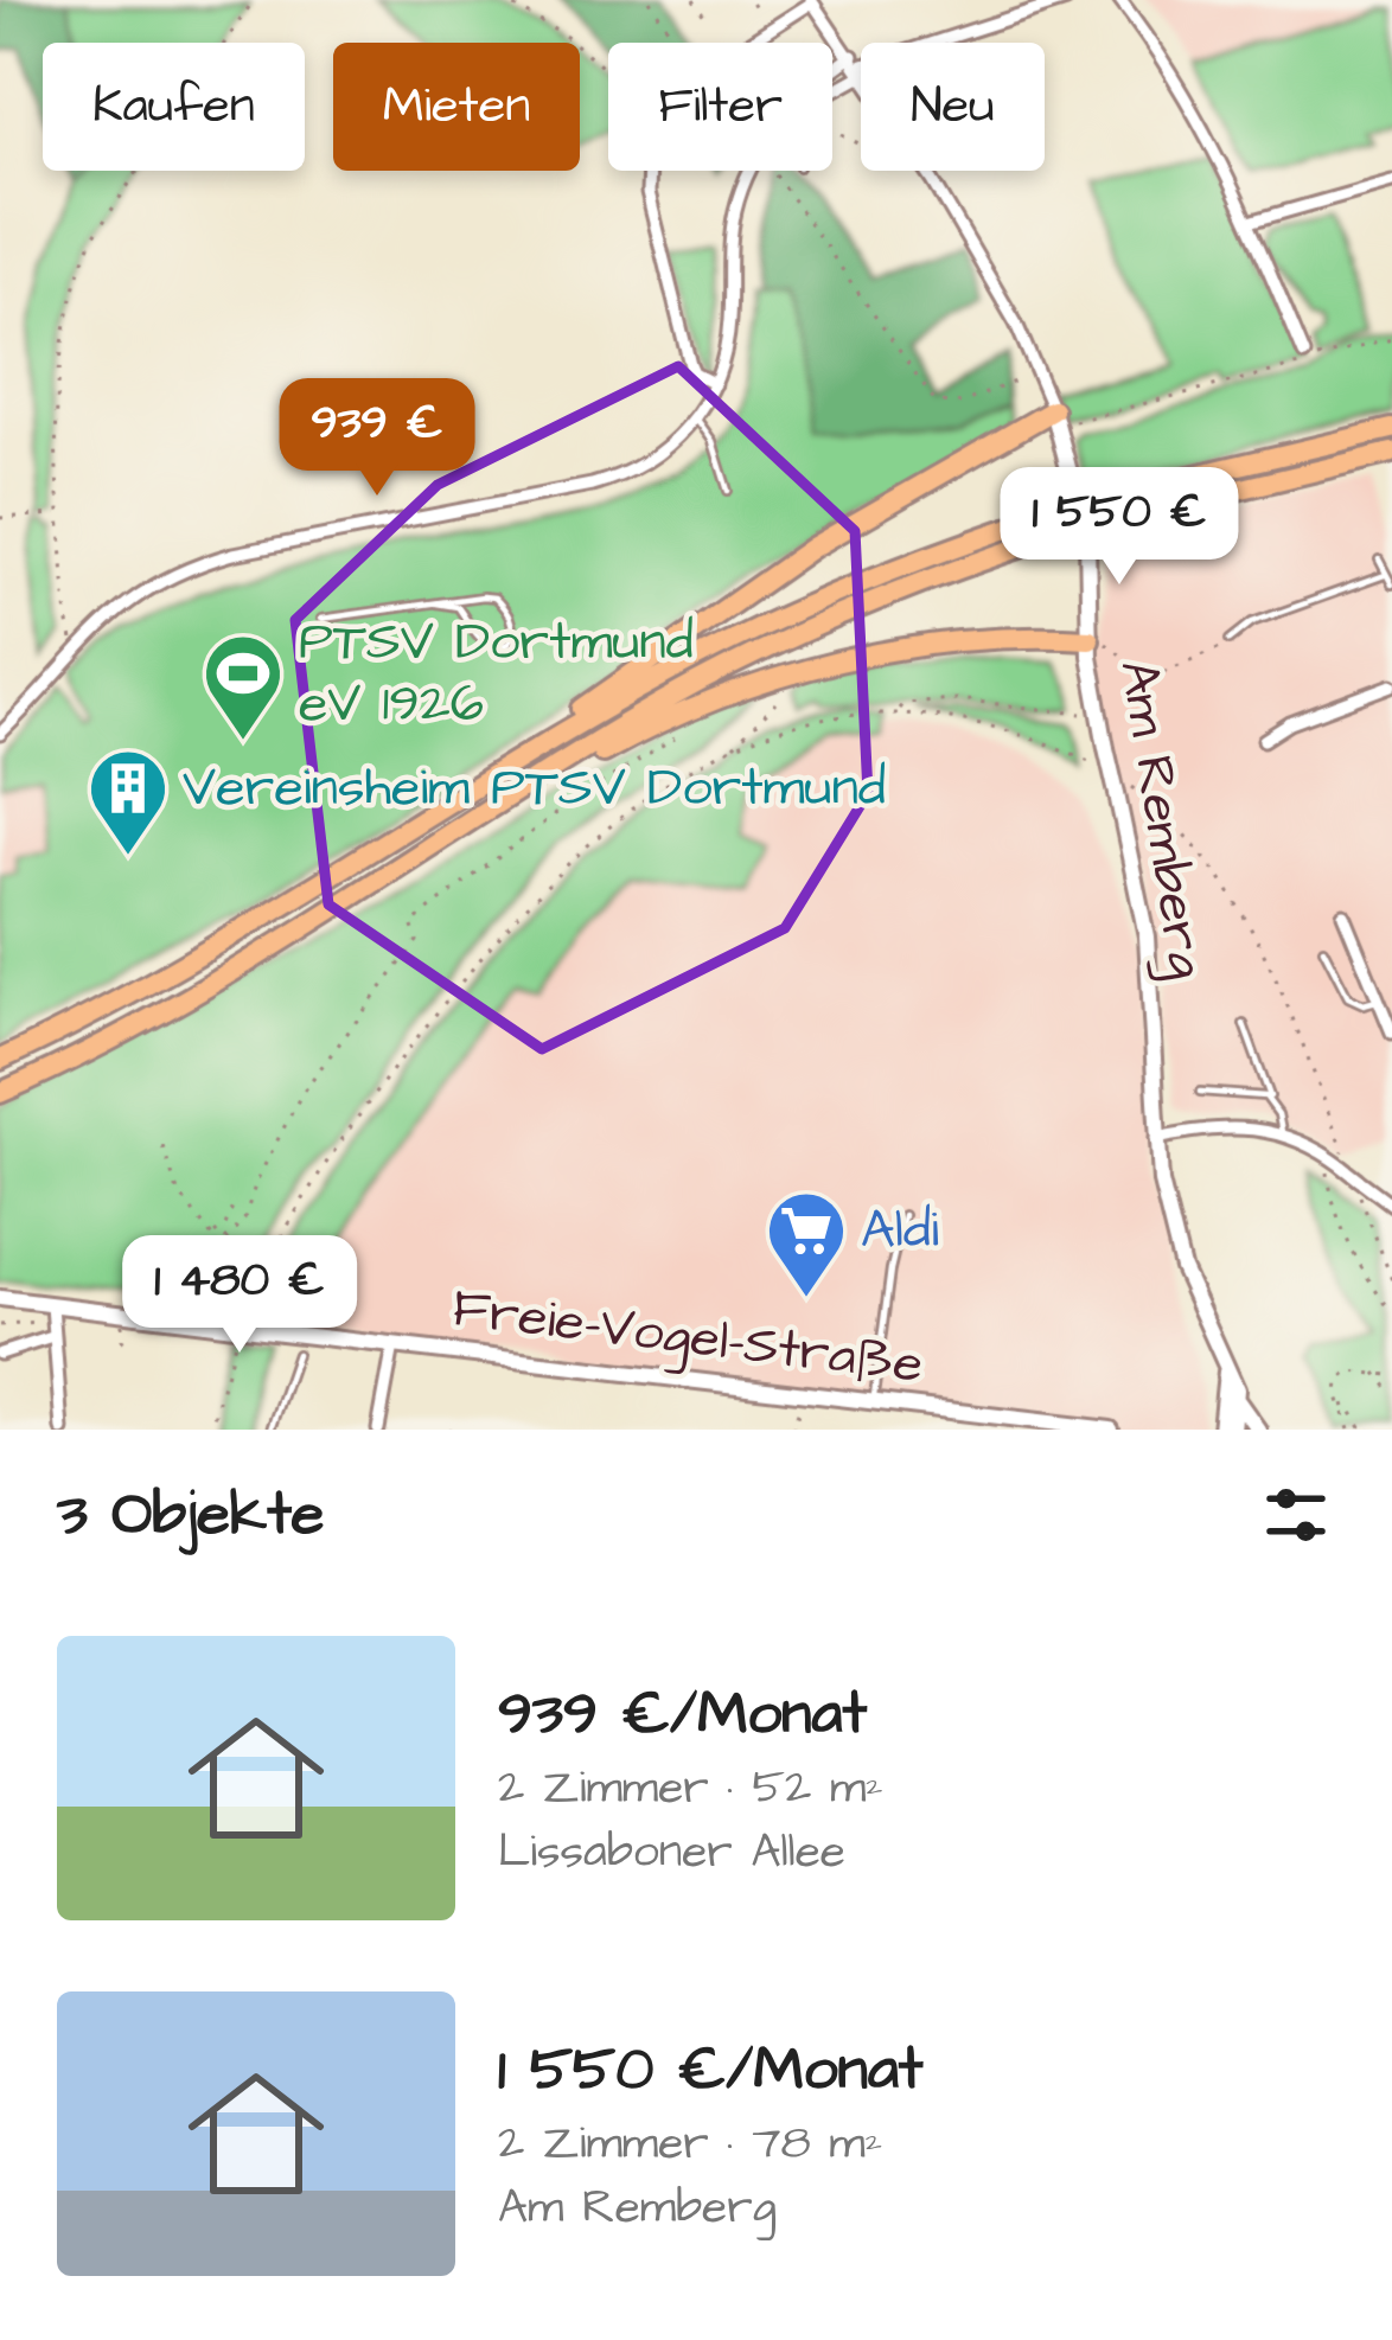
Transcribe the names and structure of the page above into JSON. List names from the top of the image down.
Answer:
{
  "streets": {
    "street": ["Am Remberg", "Freie-Vogel-Straße"]
  },
  "places": {
    "sports": ["PTSV Dortmund eV 1926"],
    "building": ["Vereinsheim PTSV Dortmund"],
    "supermarket": ["Aldi"]
  },
  "page": {
    "chip": [
      "Kaufen",
      "Mieten",
      "Filter",
      "Neu"
    ],
    "price": ["939 €", "1 550 €", "1 480 €"],
    "heading": "3 Objekte",
    "list": [
      {
        "name": "939 €/Monat",
        "note": "2 Zimmer · 52 m² · Lissaboner Allee"
      },
      {
        "name": "1 550 €/Monat",
        "note": "2 Zimmer · 78 m² · Am Remberg"
      }
    ]
  }
}
